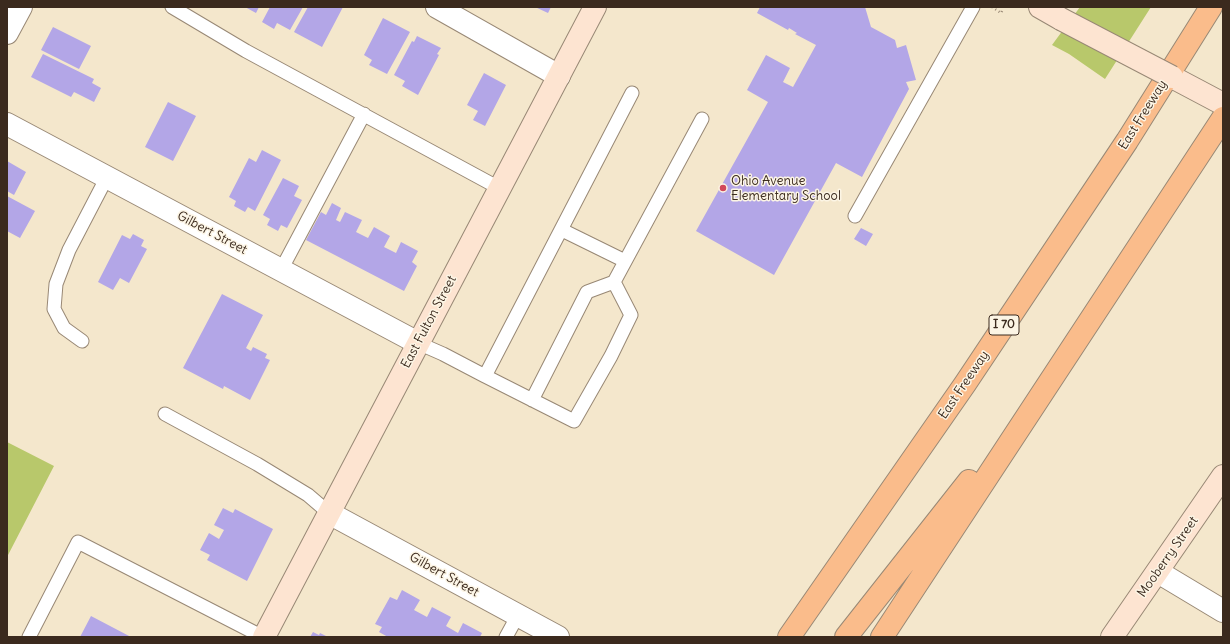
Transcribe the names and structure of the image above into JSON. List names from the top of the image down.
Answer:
{
  "streets": {
    "highway": ["East Freeway", "I 70"],
    "street": ["Gilbert Street", "East Fulton Street", "Mooberry Street"]
  },
  "crossings": [
    ["Gilbert Street", "East Fulton Street"]
  ],
  "places": ["Ohio Avenue Elementary School"]
}
